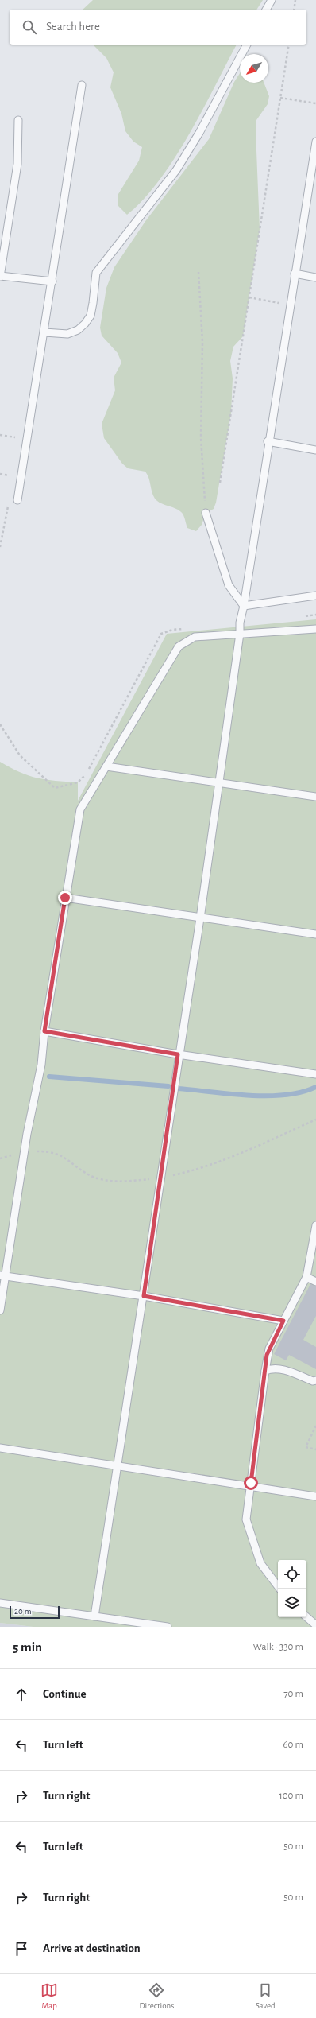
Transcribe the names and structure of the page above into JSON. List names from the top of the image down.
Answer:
{
  "scale_bar": "20 m",
  "north": "bottom left",
  "page": {
    "search": "Search here",
    "scale": "20 m",
    "heading": ["5 min", "Walk · 330 m"],
    "list": [
      ["Continue", "70 m"],
      ["Turn left", "60 m"],
      ["Turn right", "100 m"],
      ["Turn left", "50 m"],
      ["Turn right", "50 m"],
      "Arrive at destination"
    ],
    "nav": ["Map", "Directions", "Saved"]
  }
}
